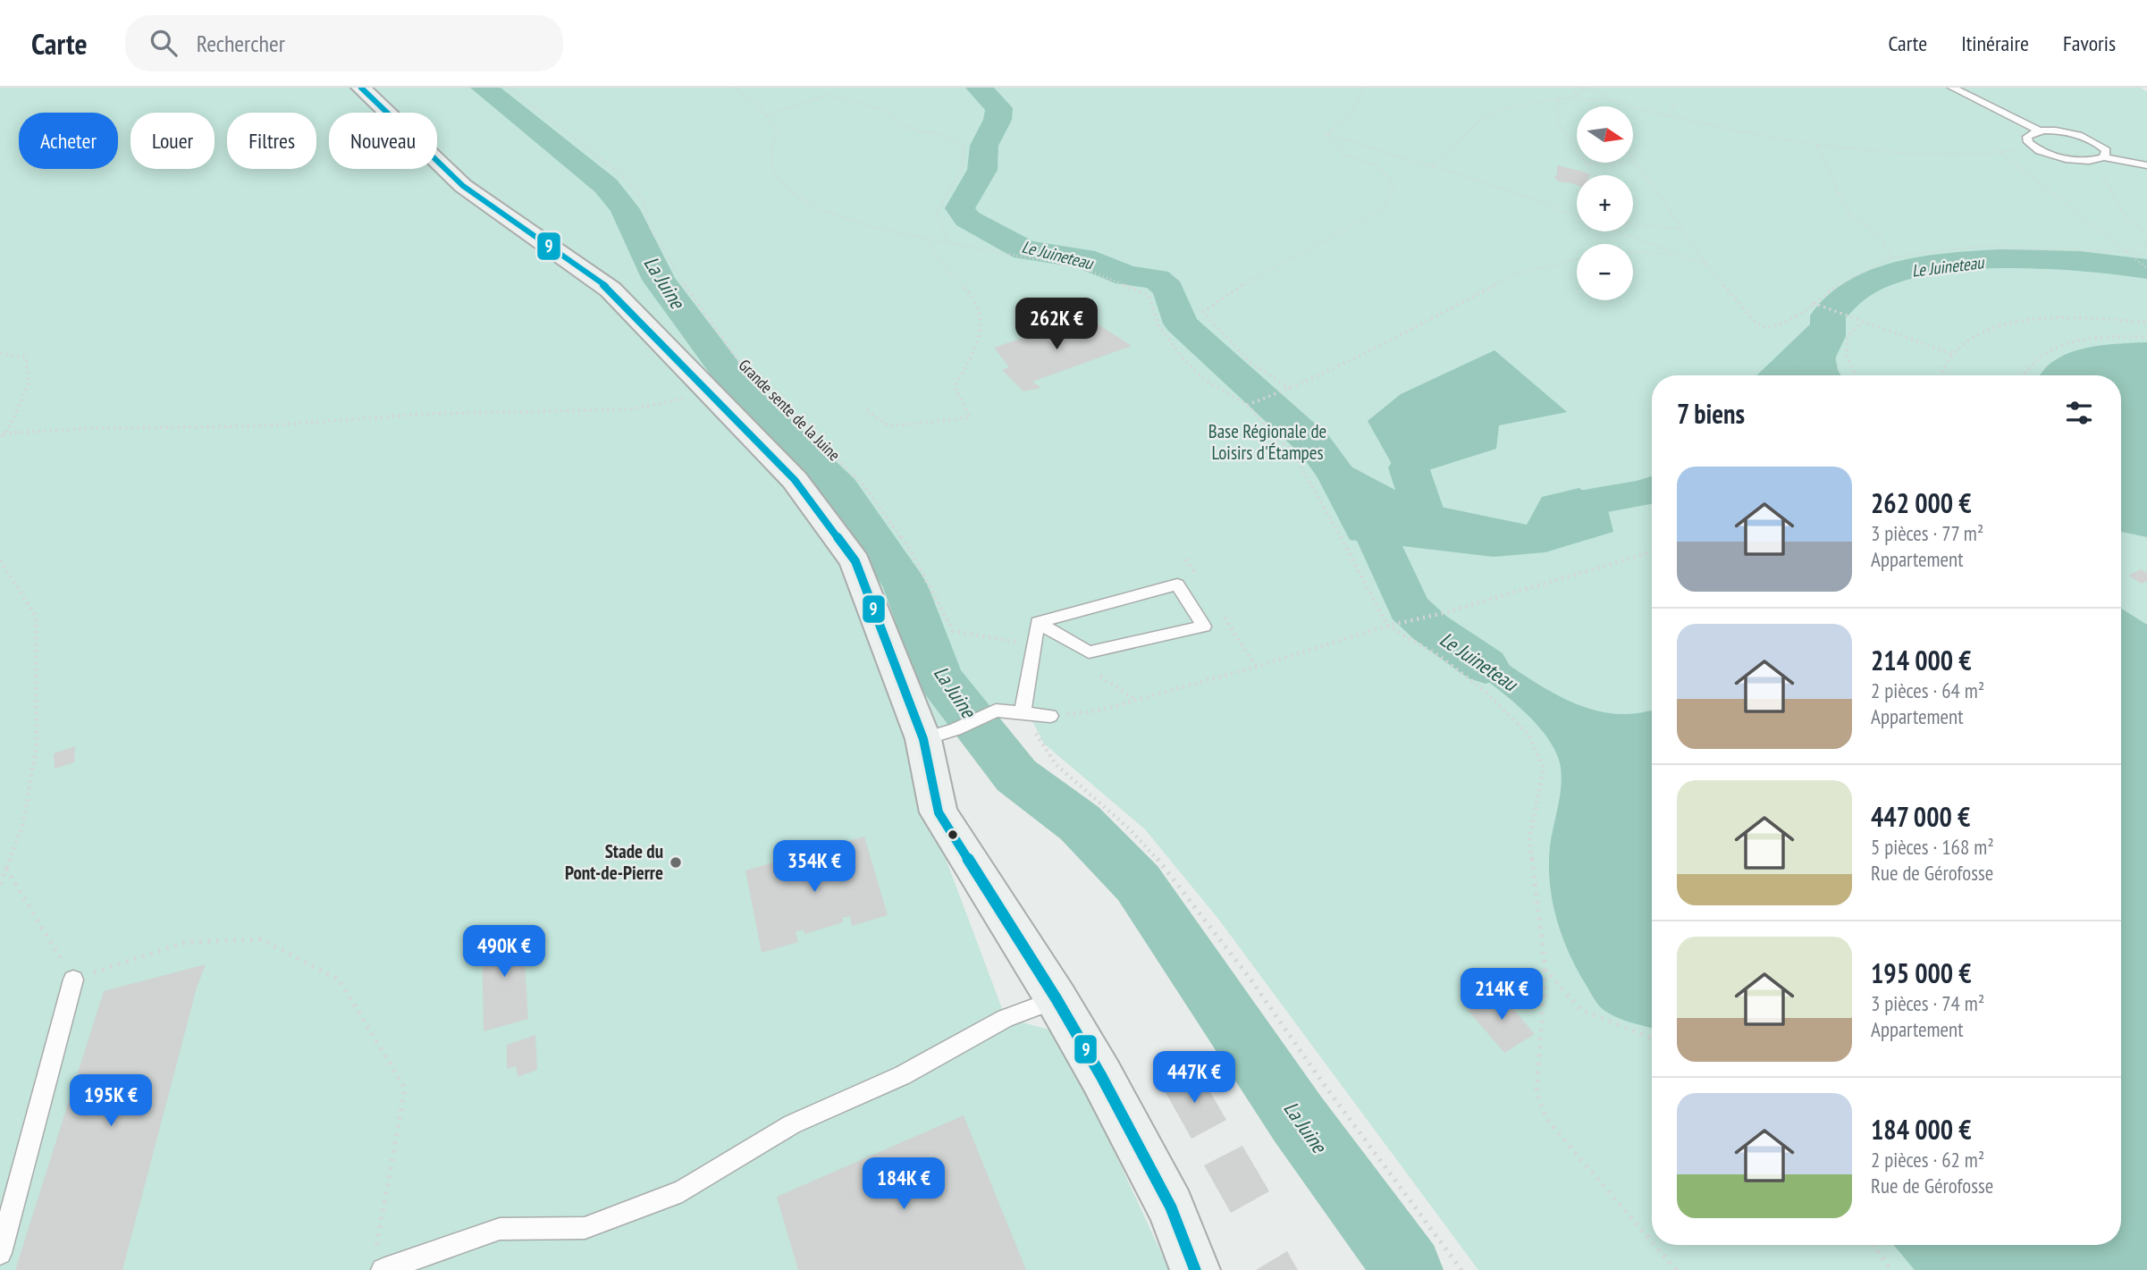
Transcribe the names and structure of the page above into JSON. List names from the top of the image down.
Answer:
{
  "streets": {
    "path": ["Grande sente de la Juine"]
  },
  "water": ["Le Juineteau", "La Juine"],
  "parks": ["Base Régionale de Loisirs d'Étampes"],
  "places": ["Stade du Pont-de-Pierre"],
  "lines": ["transit line 9"],
  "north": "right",
  "page": {
    "header": "Carte",
    "search": "Rechercher",
    "nav": ["Carte", "Itinéraire", "Favoris"],
    "map_buttons": ["+", "−"],
    "chip": [
      "Acheter",
      "Louer",
      "Filtres",
      "Nouveau"
    ],
    "price": [
      "262K €",
      "354K €",
      "490K €",
      "214K €",
      "447K €",
      "195K €",
      "184K €"
    ],
    "heading": "7 biens",
    "list": [
      {
        "name": "262 000 €",
        "note": "3 pièces · 77 m² · Appartement"
      },
      {
        "name": "214 000 €",
        "note": "2 pièces · 64 m² · Appartement"
      },
      {
        "name": "447 000 €",
        "note": "5 pièces · 168 m² · Rue de Gérofosse"
      },
      {
        "name": "195 000 €",
        "note": "3 pièces · 74 m² · Appartement"
      },
      {
        "name": "184 000 €",
        "note": "2 pièces · 62 m² · Rue de Gérofosse"
      }
    ]
  }
}
